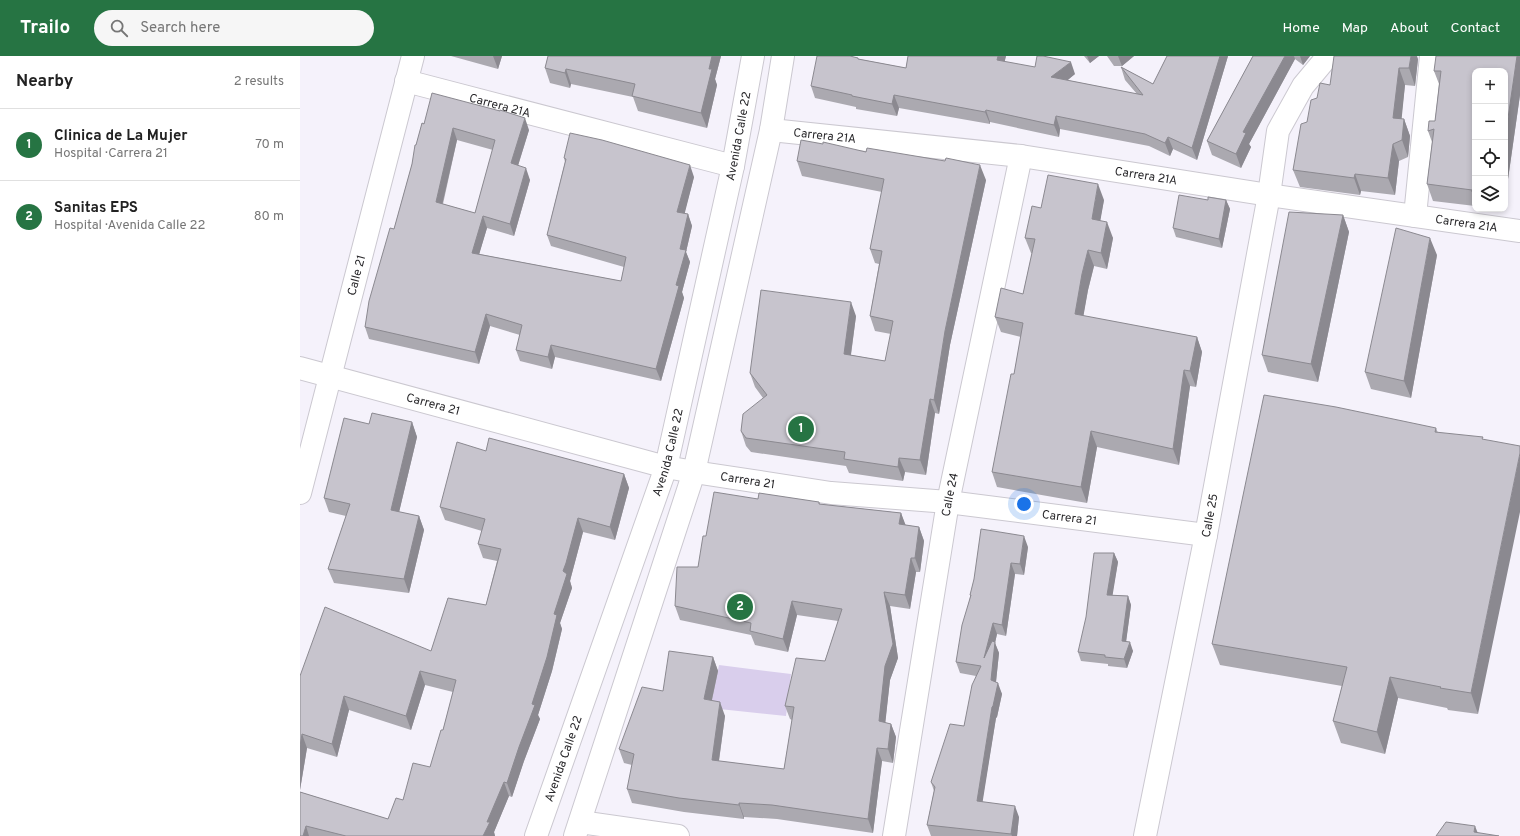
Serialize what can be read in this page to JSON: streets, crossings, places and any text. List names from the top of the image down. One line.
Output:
{"streets":{"street":["Carrera 21A","Avenida Calle 22","Calle 21","Carrera 21","Calle 24","Calle 25"]},"crossings":[["Carrera 21A","Avenida Calle 22"],["Carrera 21A","Calle 21"],["Carrera 21A","Calle 24"],["Carrera 21A","Calle 25"],["Avenida Calle 22","Carrera 21"],["Calle 21","Carrera 21"],["Carrera 21","Calle 24"],["Carrera 21","Calle 25"]],"page":{"header":"Trailo","search":"Search here","nav":["Home","Map","About","Contact"],"heading":["Nearby","2 results"],"map_buttons":["+","−"],"list":[{"mark":"1","name":"Clinica de La Mujer","note":"Hospital · Carrera 21","value":"70 m"},{"mark":"2","name":"Sanitas EPS","note":"Hospital · Avenida Calle 22","value":"80 m"}],"pins":["1","2"]}}
